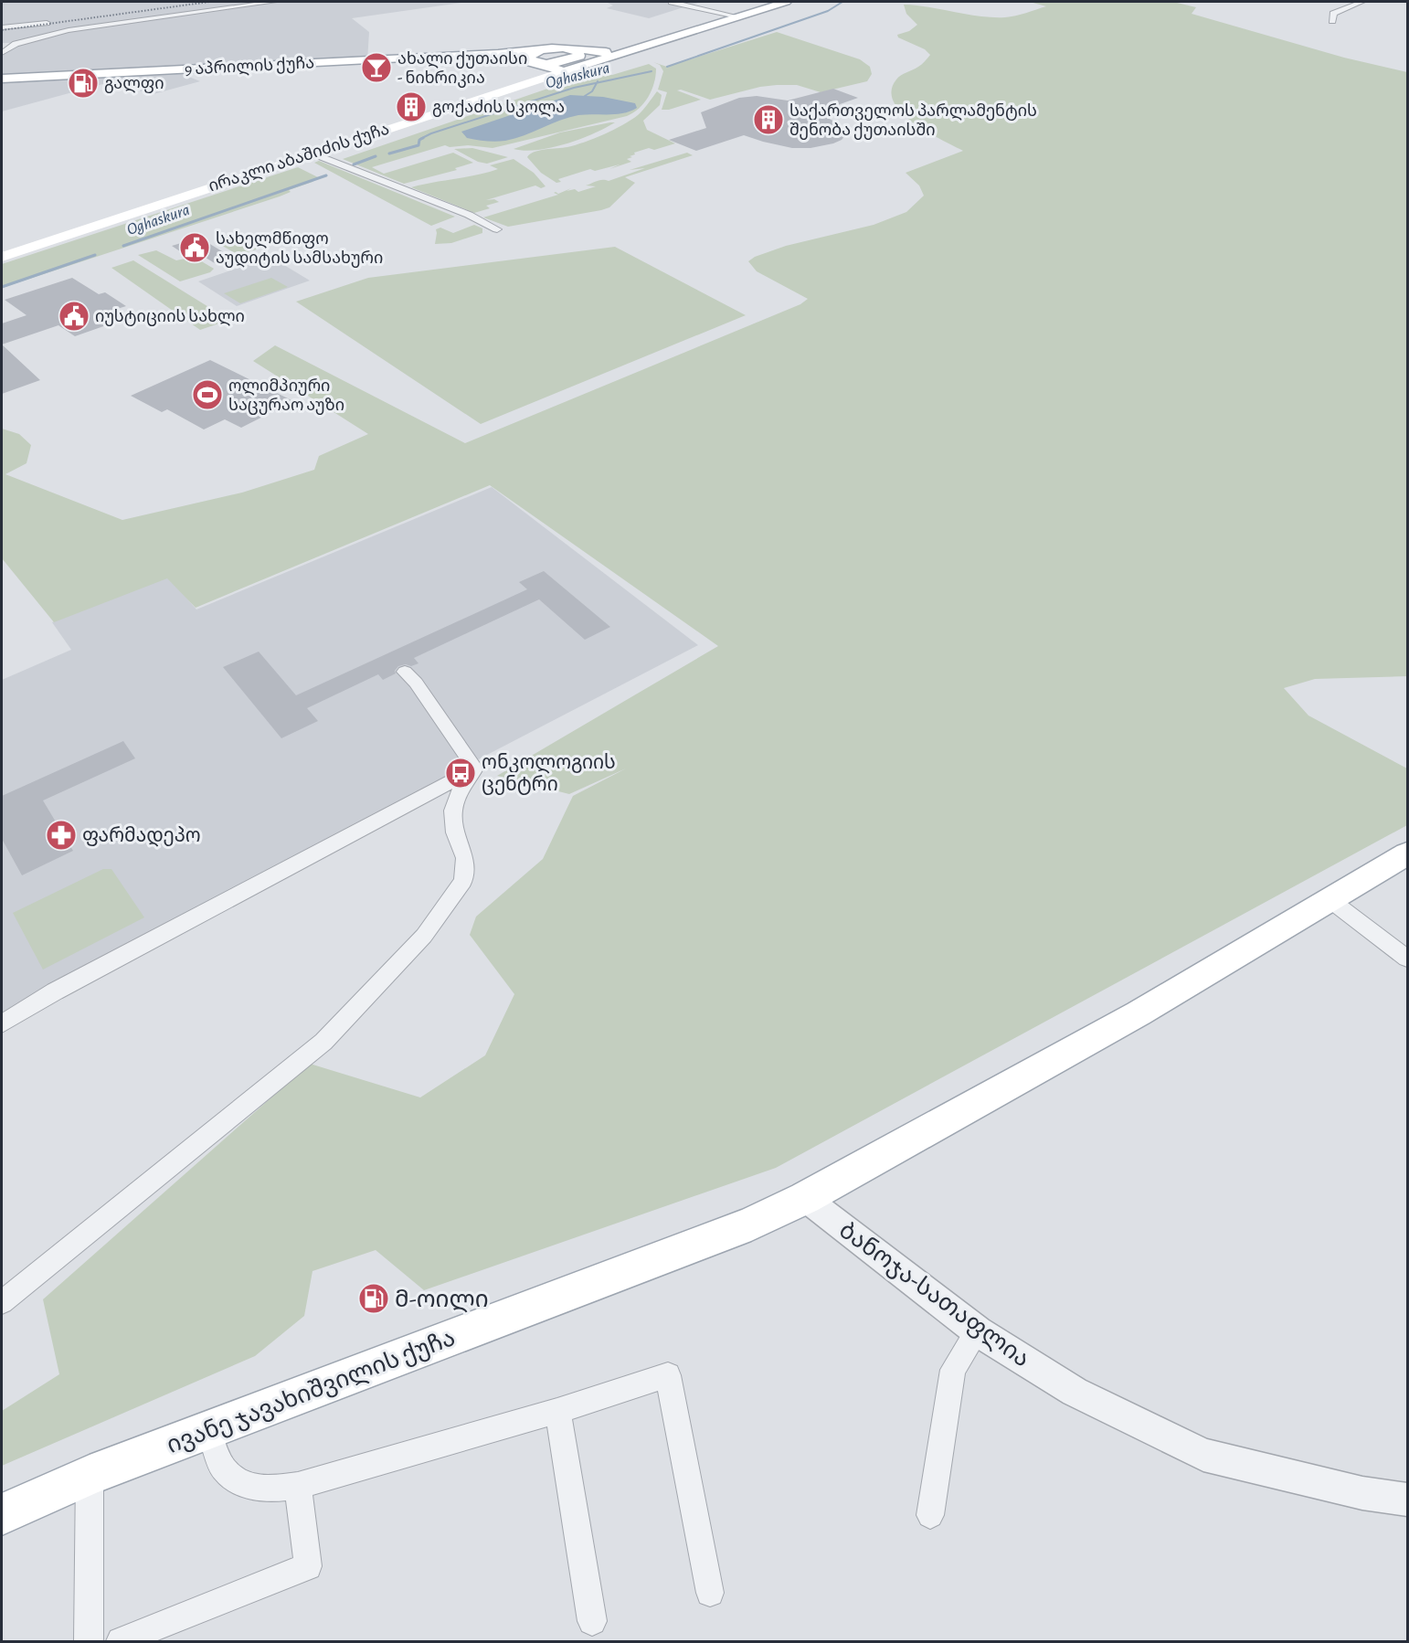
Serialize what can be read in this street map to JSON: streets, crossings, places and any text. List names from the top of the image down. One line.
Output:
{"streets":{"main road":["9 აპრილის ქუჩა","ირაკლი აბაშიძის ქუჩა","ივანე ჯავახიშვილის ქუჩა"],"street":["ბანოჯა-სათაფლია"]},"crossings":[["9 აპრილის ქუჩა","ირაკლი აბაშიძის ქუჩა"],["ბანოჯა-სათაფლია","ივანე ჯავახიშვილის ქუჩა"]],"water":["Oghaskura"],"places":{"bar":["ახალი ქუთაისი - ნიხრიკია"],"fuel station":["გალფი","მ-ოილი"],"building":["გოქაძის სკოლა","საქართველოს პარლამენტის შენობა ქუთაისში"],"public building":["სახელმწიფო აუდიტის სამსახური","იუსტიციის სახლი"],"sports":["ოლიმპიური საცურაო აუზი"],"bus stop":["ონკოლოგიის ცენტრი"],"pharmacy":["ფარმადეპო"]}}
